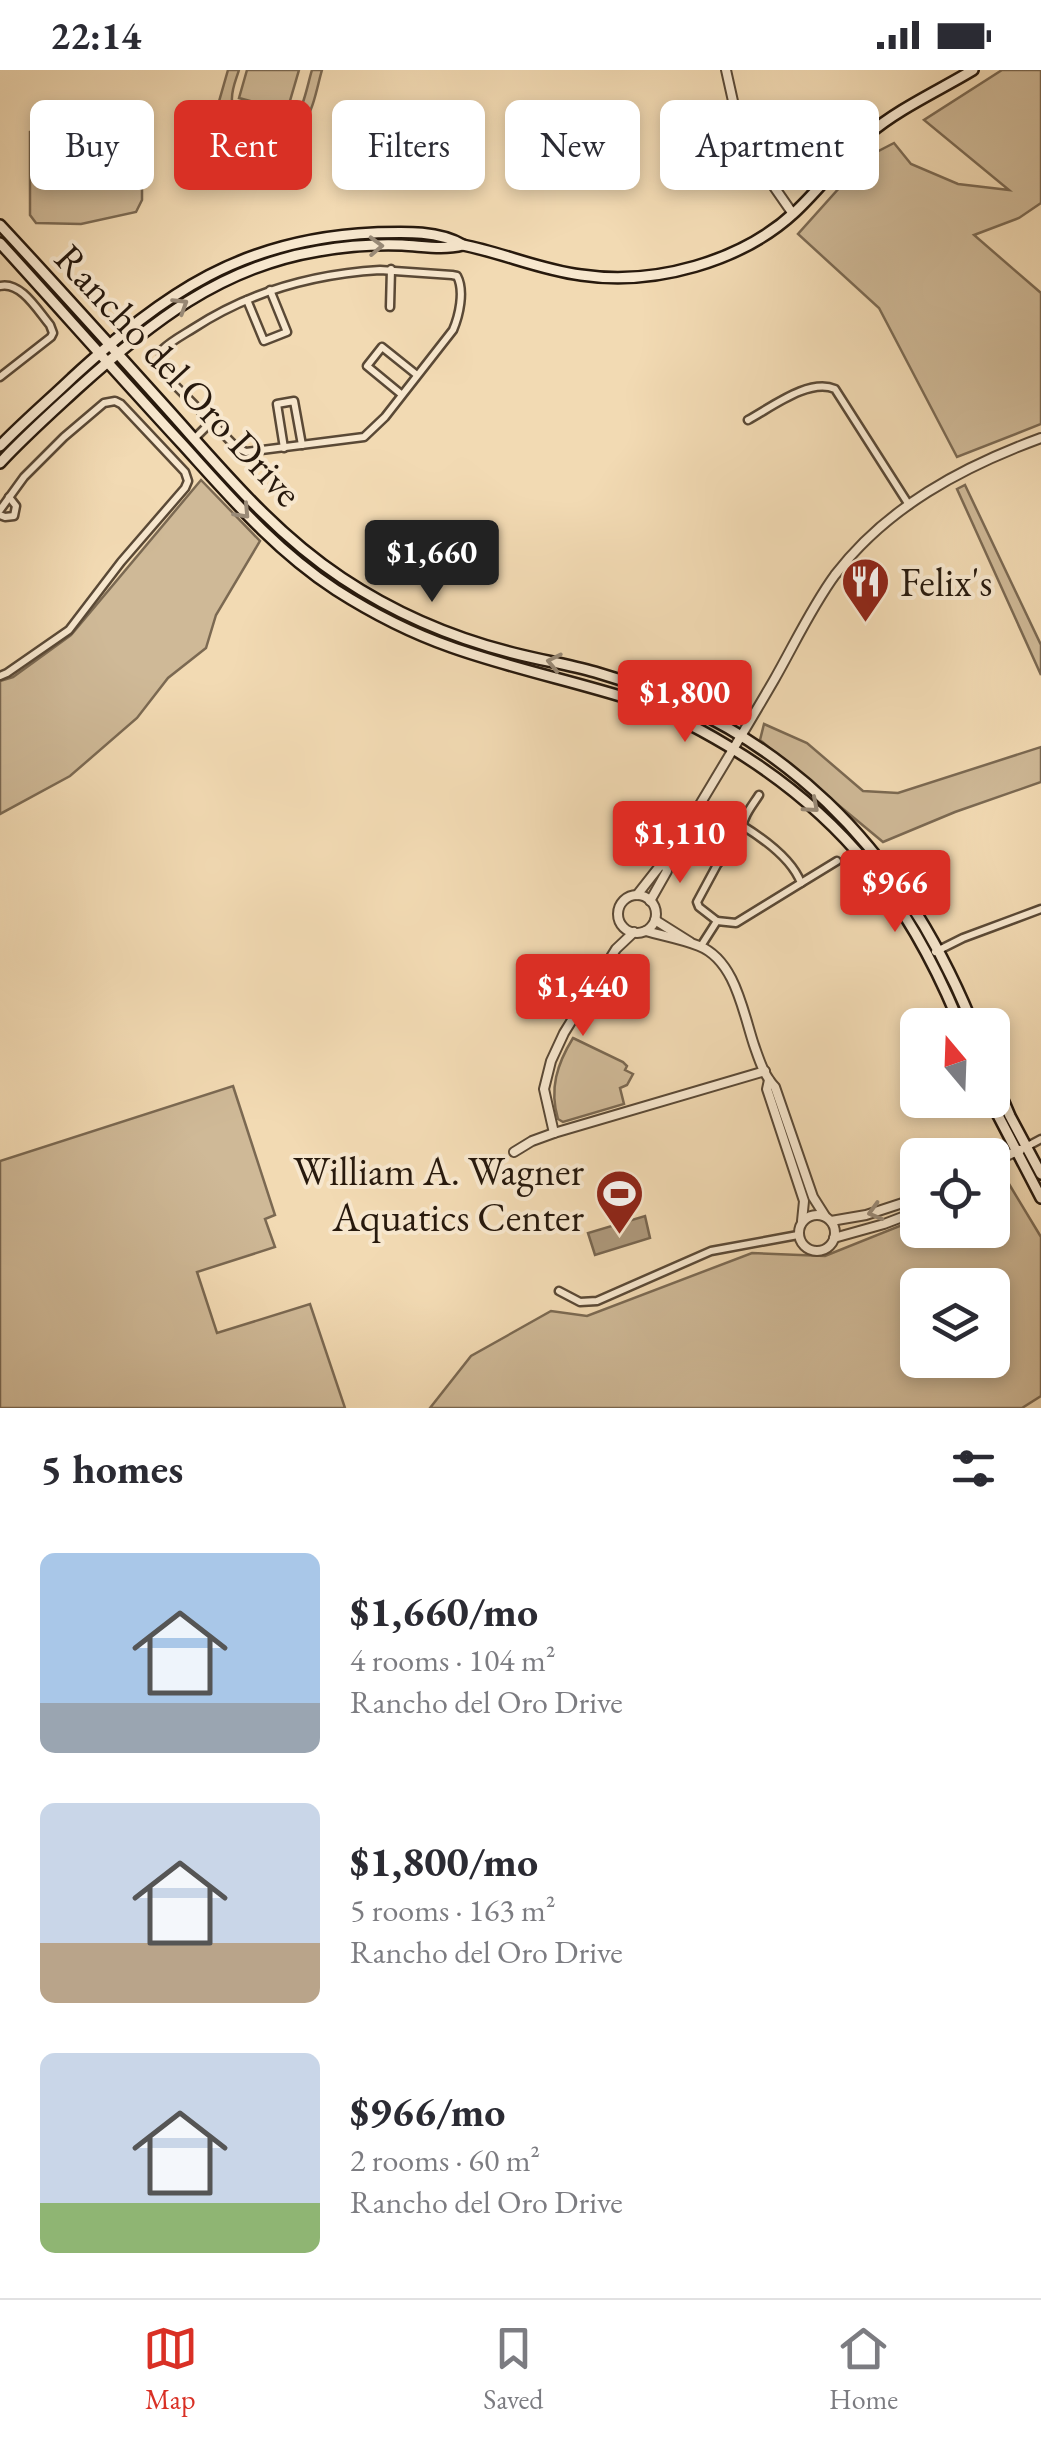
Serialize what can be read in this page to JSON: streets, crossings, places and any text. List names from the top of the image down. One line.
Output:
{"streets":{"main road":["Rancho del Oro Drive"]},"places":{"restaurant":["Felix's"],"sports":["William A. Wagner Aquatics Center"]},"north":"top","page":{"status":"22:14","chip":["Buy","Rent","Filters","New","Apartment"],"price":["$1,660","$1,800","$1,110","$966","$1,440"],"heading":"5 homes","list":[{"name":"$1,660/mo","note":"4 rooms · 104 m² · Rancho del Oro Drive"},{"name":"$1,800/mo","note":"5 rooms · 163 m² · Rancho del Oro Drive"},{"name":"$966/mo","note":"2 rooms · 60 m² · Rancho del Oro Drive"}],"tabs":["Map","Saved","Home"]}}
